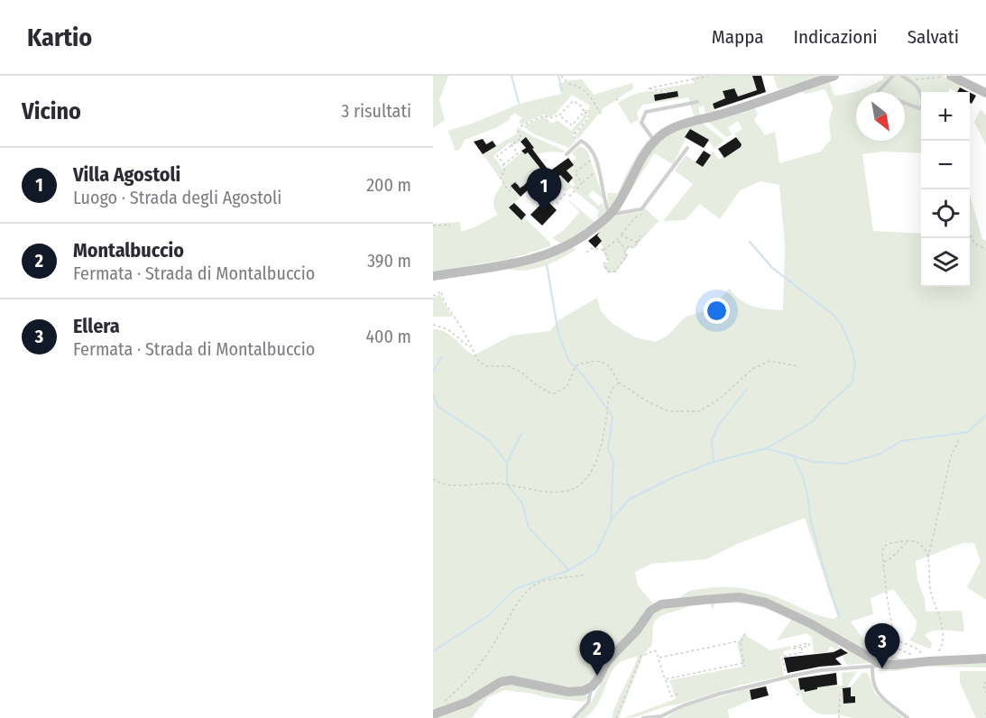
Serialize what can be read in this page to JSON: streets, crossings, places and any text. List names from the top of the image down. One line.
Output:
{"north":"bottom right","page":{"header":"Kartio","nav":["Mappa","Indicazioni","Salvati"],"heading":["Vicino","3 risultati"],"map_buttons":["+","−"],"list":[{"mark":"1","name":"Villa Agostoli","note":"Luogo · Strada degli Agostoli","value":"200 m"},{"mark":"2","name":"Montalbuccio","note":"Fermata · Strada di Montalbuccio","value":"390 m"},{"mark":"3","name":"Ellera","note":"Fermata · Strada di Montalbuccio","value":"400 m"}],"pins":["1","3","2"]}}
